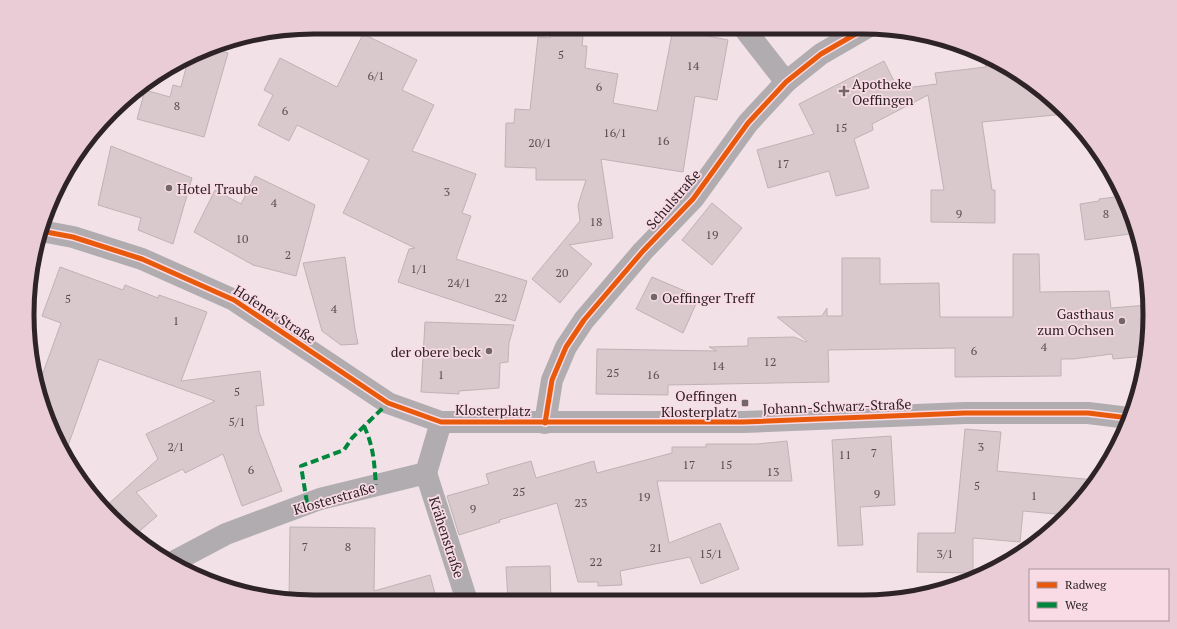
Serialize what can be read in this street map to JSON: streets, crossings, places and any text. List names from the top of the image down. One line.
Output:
{"streets":{"street":["Schulstraße","Hofener Straße","Johann-Schwarz-Straße","Klosterplatz","Klosterstraße","Krähenstraße"]},"crossings":[["Schulstraße","Johann-Schwarz-Straße"],["Schulstraße","Klosterplatz"],["Hofener Straße","Klosterplatz"],["Johann-Schwarz-Straße","Klosterplatz"],["Klosterstraße","Krähenstraße"]],"places":{"health":["Apotheke Oeffingen"],"other":["Hotel Traube","Oeffinger Treff","Gasthaus zum Ochsen","der obere beck"],"transit":["Oeffingen Klosterplatz"]},"house_numbers":["5","14","6/1","6","8","6","15","16/1","16","20/1","17","3","4","9","8","18","19","10","2","1/1","20","24/1","22","5","4","1","4","6","12","14","25","1","16","5","5/1","2/1","3","7","11","17","15","6","13","5","25","9","1","19","23","9","7","8","21","15/1","3/1","22"],"legend":["Radweg","Weg"]}
